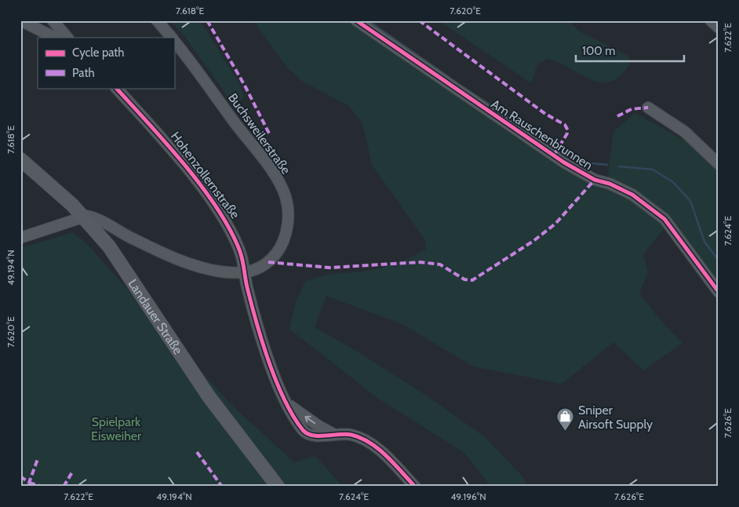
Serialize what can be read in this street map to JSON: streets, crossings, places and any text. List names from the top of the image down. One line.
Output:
{"streets":{"main road":["Landauer Straße"],"street":["Buchsweilerstraße","Am Rauschenbrunnen","Hohenzollernstraße"]},"crossings":[["Buchsweilerstraße","Hohenzollernstraße"],["Buchsweilerstraße","Landauer Straße"]],"parks":["Spielpark Eisweiher"],"places":{"shop":["Sniper Airsoft Supply"]},"legend":["Cycle path","Path"],"scale_bar":"100 m","coordinates":["7.618°E","7.620°E","7.622°E","7.624°E","49.194°N","7.626°E","49.196°N"]}
